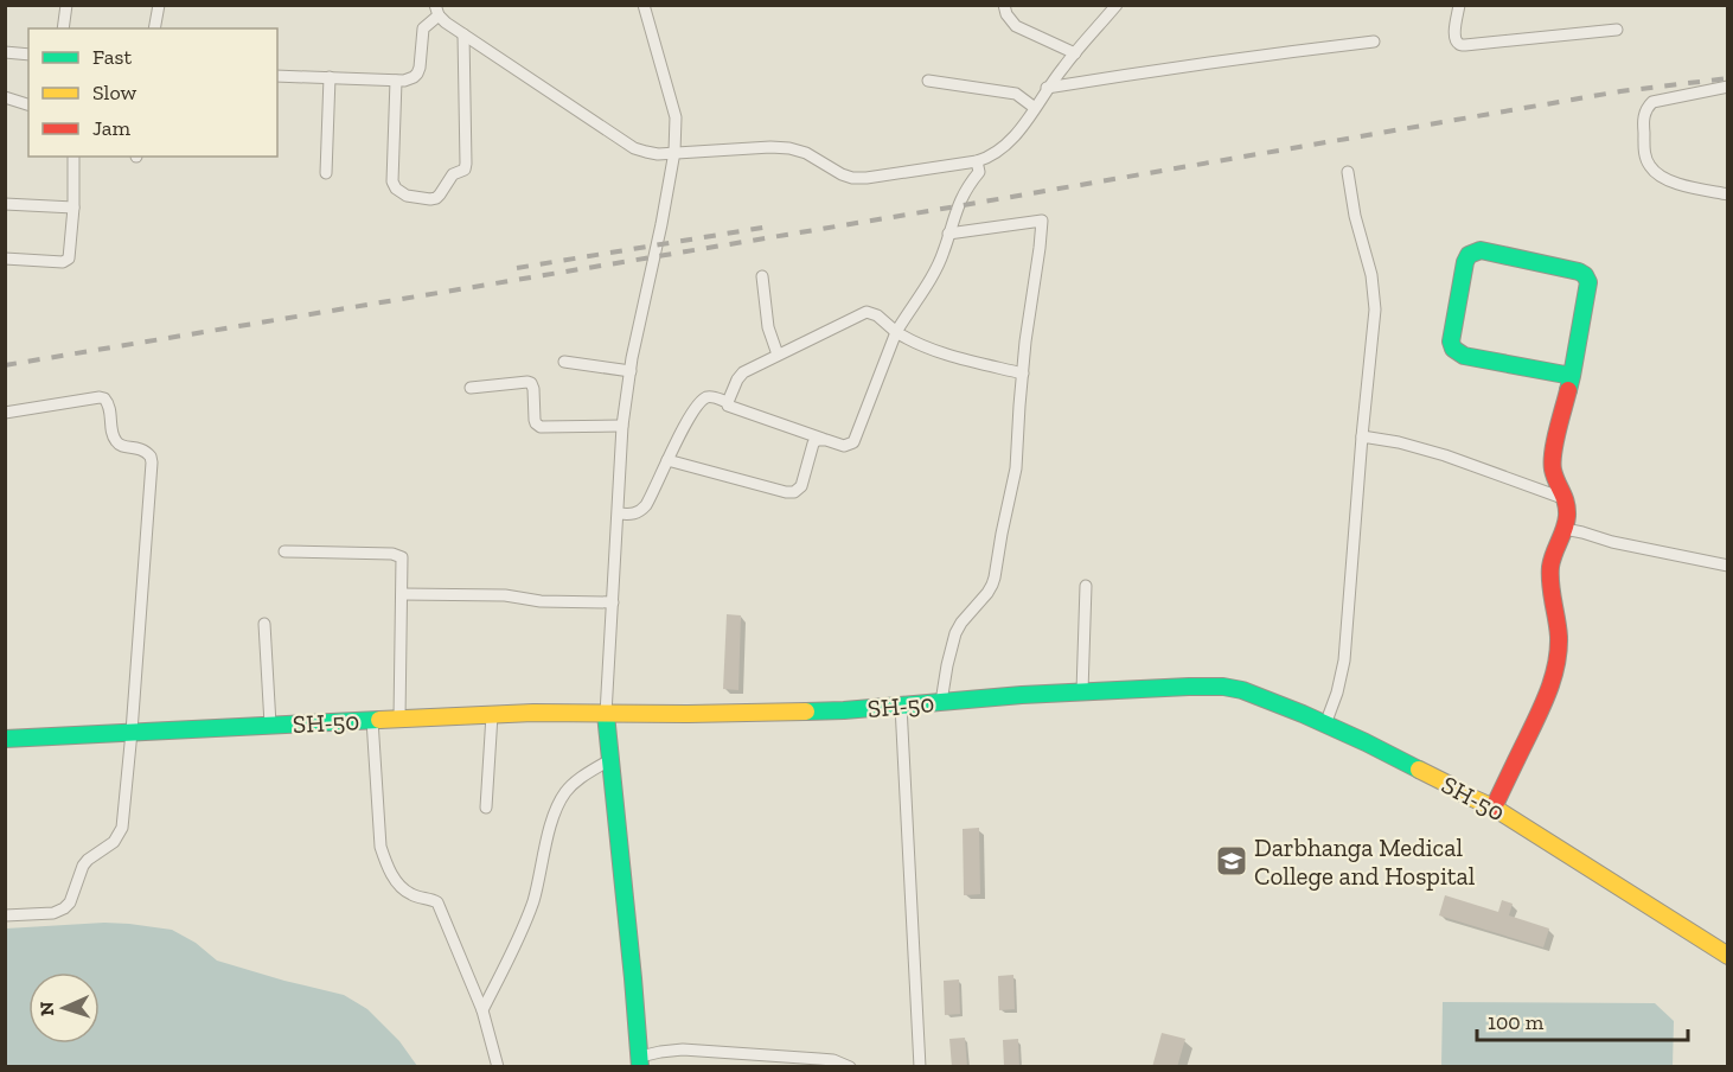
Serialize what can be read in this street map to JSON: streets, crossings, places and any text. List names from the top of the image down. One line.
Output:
{"streets":{"main road":["SH-50"]},"places":{"school or university":["Darbhanga Medical College and Hospital"]},"legend":["Fast","Slow","Jam"],"scale_bar":"100 m","north":"left"}
